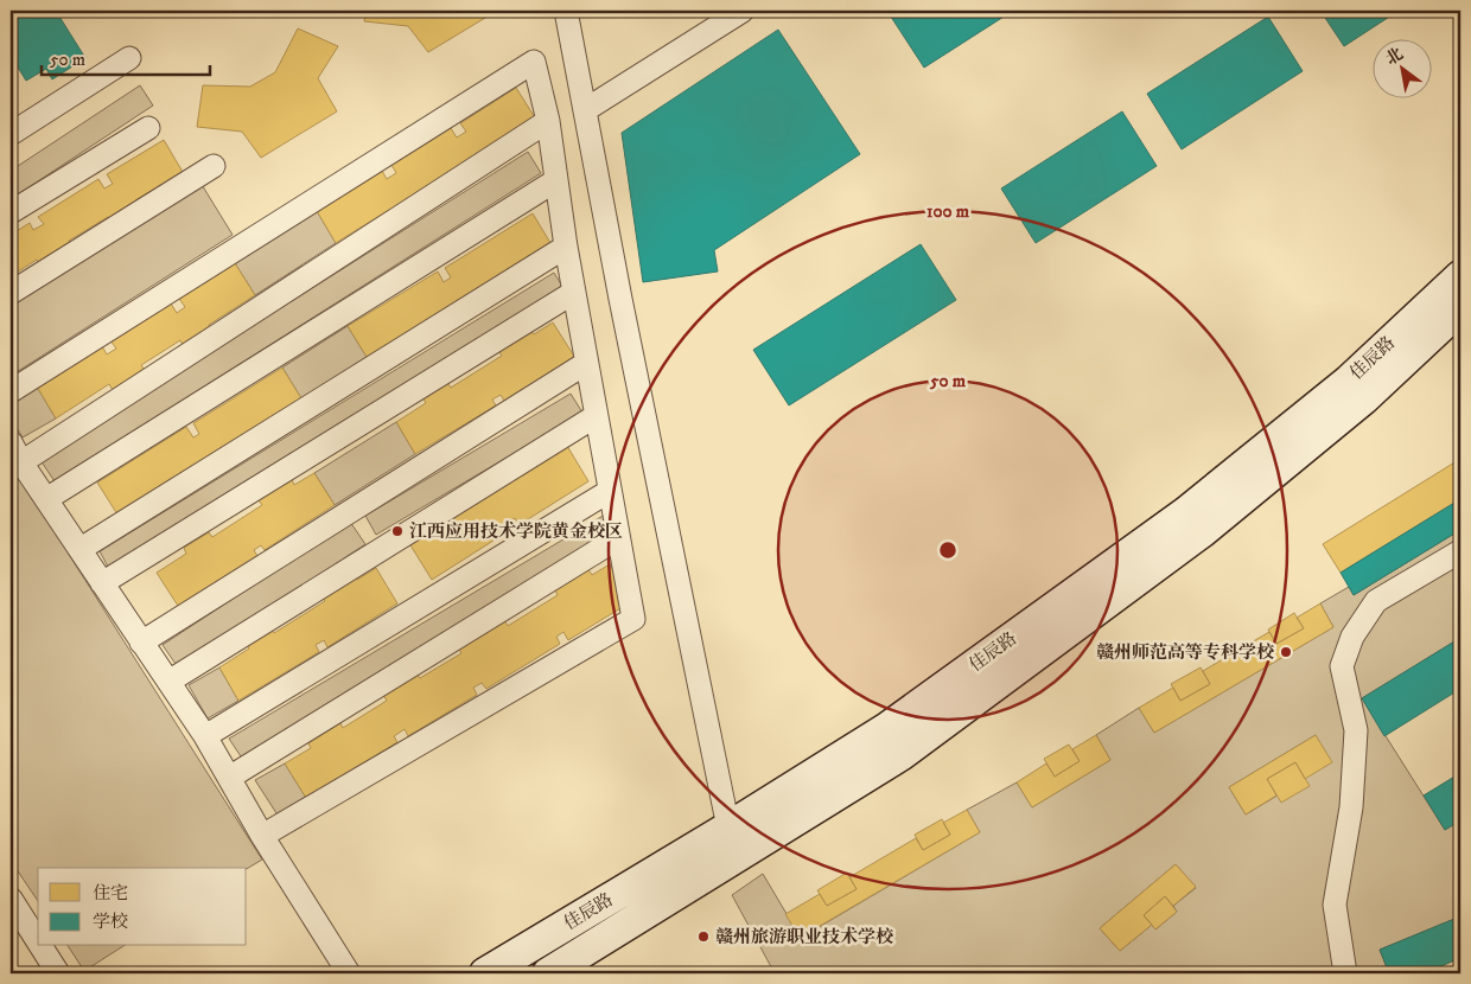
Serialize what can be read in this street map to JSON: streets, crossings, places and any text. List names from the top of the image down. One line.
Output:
{"streets":{"main road":["佳辰路"]},"places":["江西应用技术学院黄金校区","赣州师范高等专科学校","赣州旅游职业技术学校"],"legend":["住宅","学校"],"scale_bar":"50 m","north":"top left","rings":["100 m","50 m"]}
